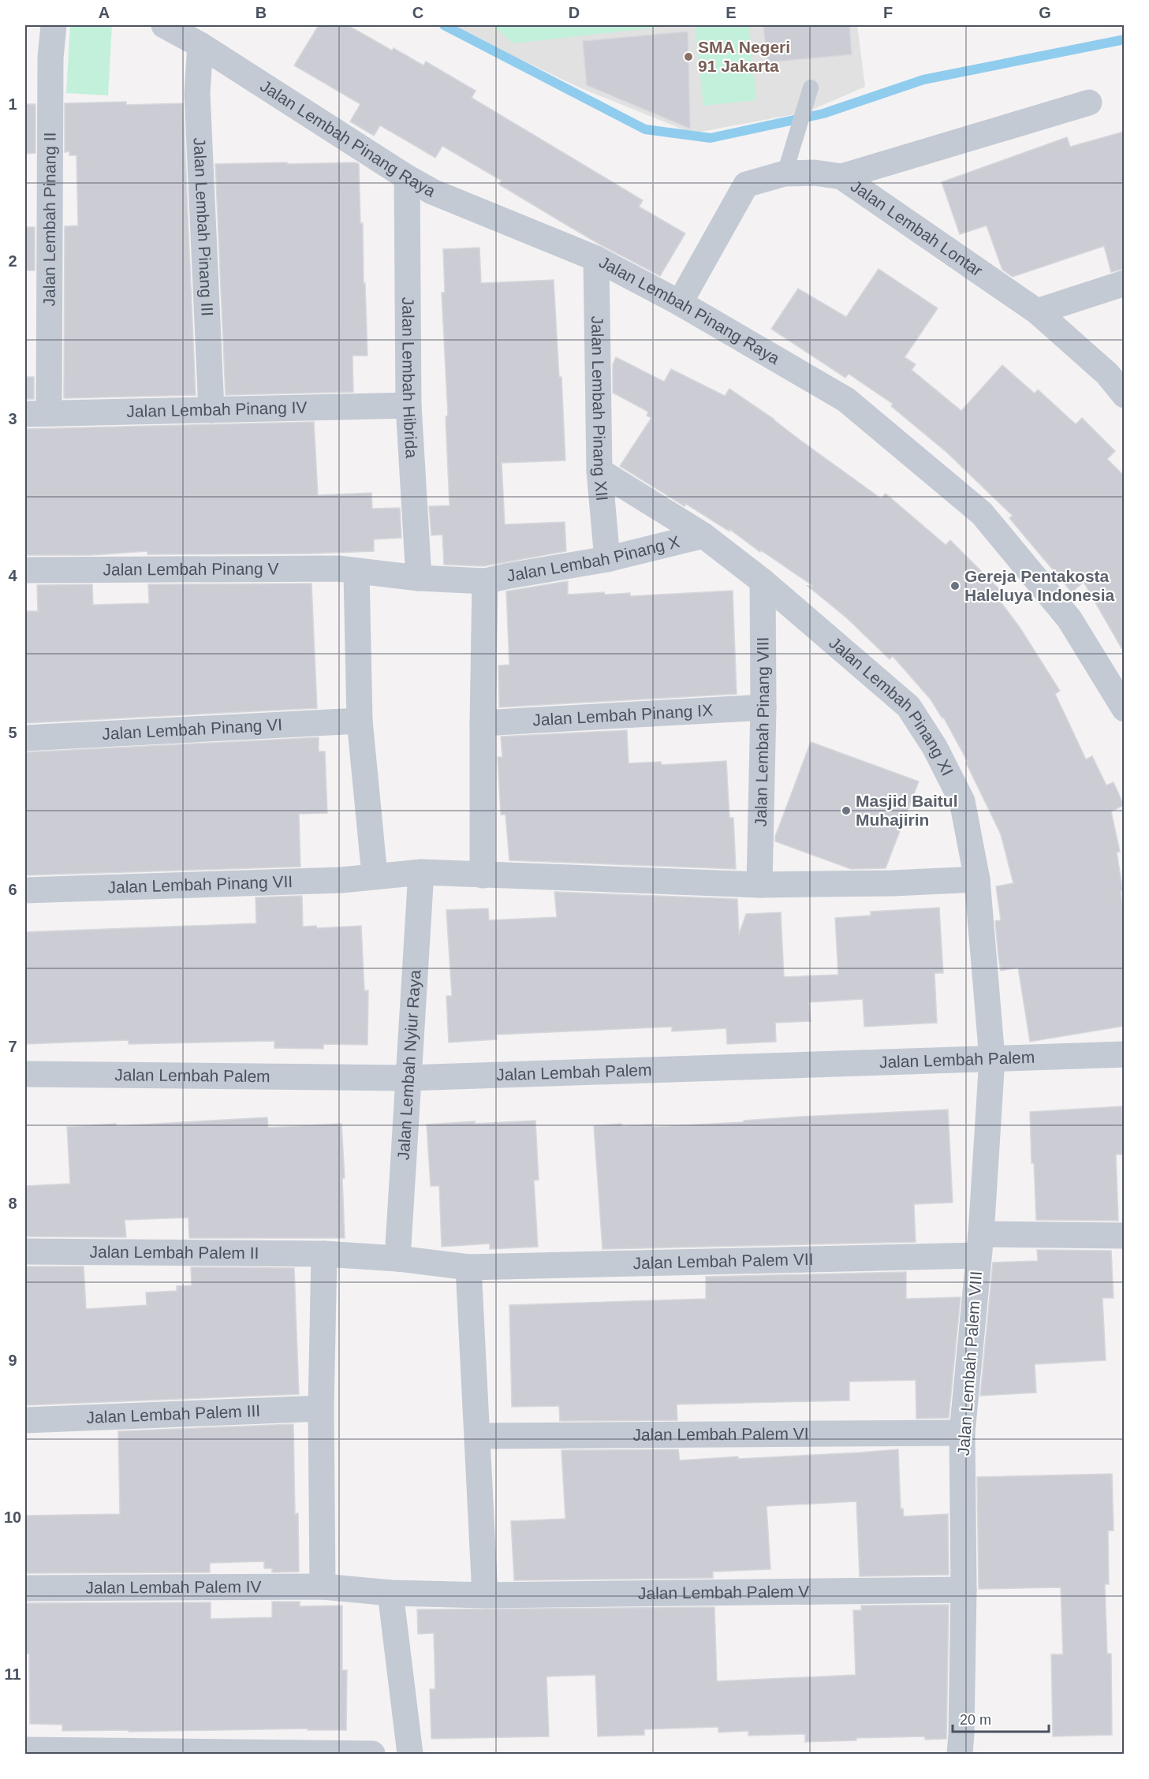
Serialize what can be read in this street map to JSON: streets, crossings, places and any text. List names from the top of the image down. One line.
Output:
{"streets":{"street":["Jalan Lembah Pinang Raya","Jalan Lembah Pinang II","Jalan Lembah Pinang III","Jalan Lembah Lontar","Jalan Lembah Hibrida","Jalan Lembah Pinang IV","Jalan Lembah Pinang XII","Jalan Lembah Pinang X","Jalan Lembah Pinang V","Jalan Lembah Pinang XI","Jalan Lembah Pinang IX","Jalan Lembah Pinang VI","Jalan Lembah Pinang VIII","Jalan Lembah Pinang VII","Jalan Lembah Palem","Jalan Lembah Nyiur Raya","Jalan Lembah Palem II","Jalan Lembah Palem VII","Jalan Lembah Palem VIII","Jalan Lembah Palem III","Jalan Lembah Palem VI","Jalan Lembah Palem IV","Jalan Lembah Palem V"]},"crossings":[["Jalan Lembah Pinang Raya","Jalan Lembah Pinang III"],["Jalan Lembah Pinang Raya","Jalan Lembah Lontar"],["Jalan Lembah Pinang Raya","Jalan Lembah Hibrida"],["Jalan Lembah Pinang Raya","Jalan Lembah Pinang XII"],["Jalan Lembah Pinang II","Jalan Lembah Pinang IV"],["Jalan Lembah Pinang III","Jalan Lembah Pinang IV"],["Jalan Lembah Hibrida","Jalan Lembah Pinang IV"],["Jalan Lembah Hibrida","Jalan Lembah Pinang X"],["Jalan Lembah Hibrida","Jalan Lembah Pinang V"],["Jalan Lembah Pinang XII","Jalan Lembah Pinang X"],["Jalan Lembah Pinang XII","Jalan Lembah Pinang XI"],["Jalan Lembah Pinang X","Jalan Lembah Pinang V"],["Jalan Lembah Pinang X","Jalan Lembah Pinang XI"],["Jalan Lembah Pinang XI","Jalan Lembah Pinang VIII"],["Jalan Lembah Pinang XI","Jalan Lembah Palem"],["Jalan Lembah Pinang XI","Jalan Lembah Palem VIII"],["Jalan Lembah Pinang IX","Jalan Lembah Pinang VIII"],["Jalan Lembah Pinang VII","Jalan Lembah Nyiur Raya"],["Jalan Lembah Palem","Jalan Lembah Nyiur Raya"],["Jalan Lembah Palem","Jalan Lembah Palem VIII"],["Jalan Lembah Nyiur Raya","Jalan Lembah Palem II"],["Jalan Lembah Nyiur Raya","Jalan Lembah Palem VII"],["Jalan Lembah Palem II","Jalan Lembah Palem VII"],["Jalan Lembah Palem VII","Jalan Lembah Palem VIII"],["Jalan Lembah Palem VIII","Jalan Lembah Palem VI"],["Jalan Lembah Palem VIII","Jalan Lembah Palem V"],["Jalan Lembah Palem IV","Jalan Lembah Palem V"]],"places":["SMA Negeri 91 Jakarta","Gereja Pentakosta Haleluya Indonesia","Masjid Baitul Muhajirin"],"scale_bar":"20 m","grid":{"columns":["A","B","C","D","E","F","G"],"rows":["1","2","3","4","5","6","7","8","9","10","11"]}}
